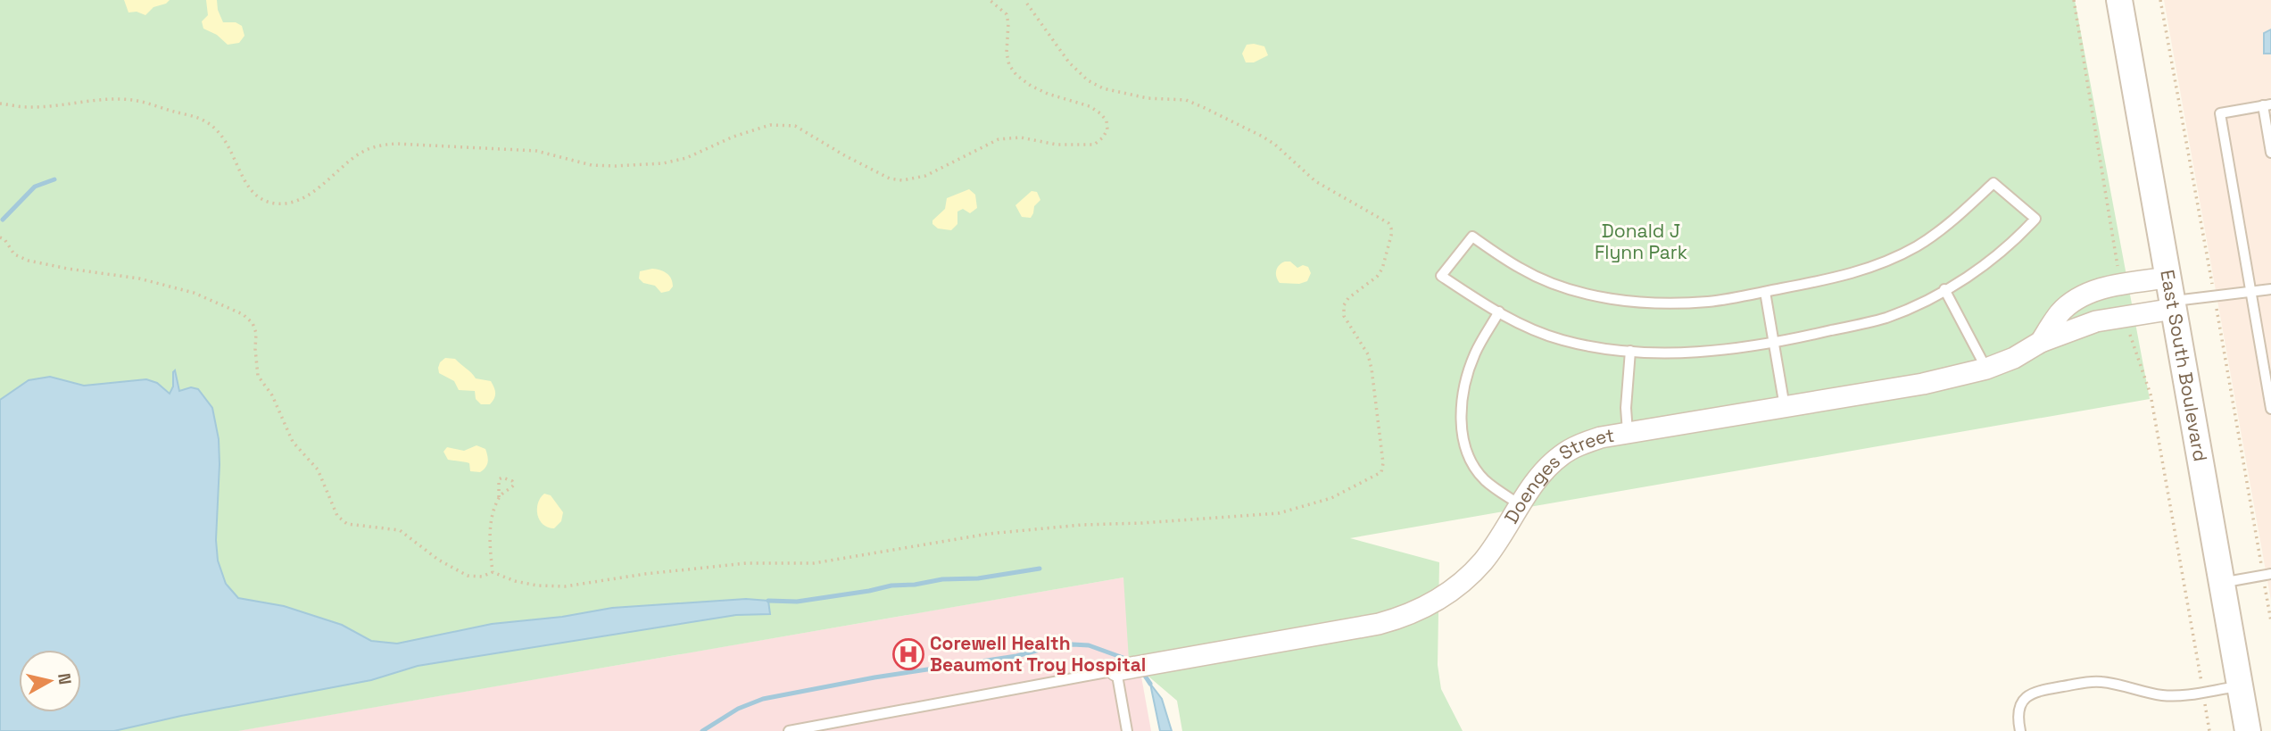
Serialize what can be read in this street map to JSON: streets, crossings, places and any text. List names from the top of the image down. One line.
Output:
{"streets":{"street":["East South Boulevard","Doenges Street"]},"crossings":[["East South Boulevard","Doenges Street"]],"parks":["Donald J Flynn Park"],"places":{"hospital":["Corewell Health Beaumont Troy Hospital"]},"north":"right"}
